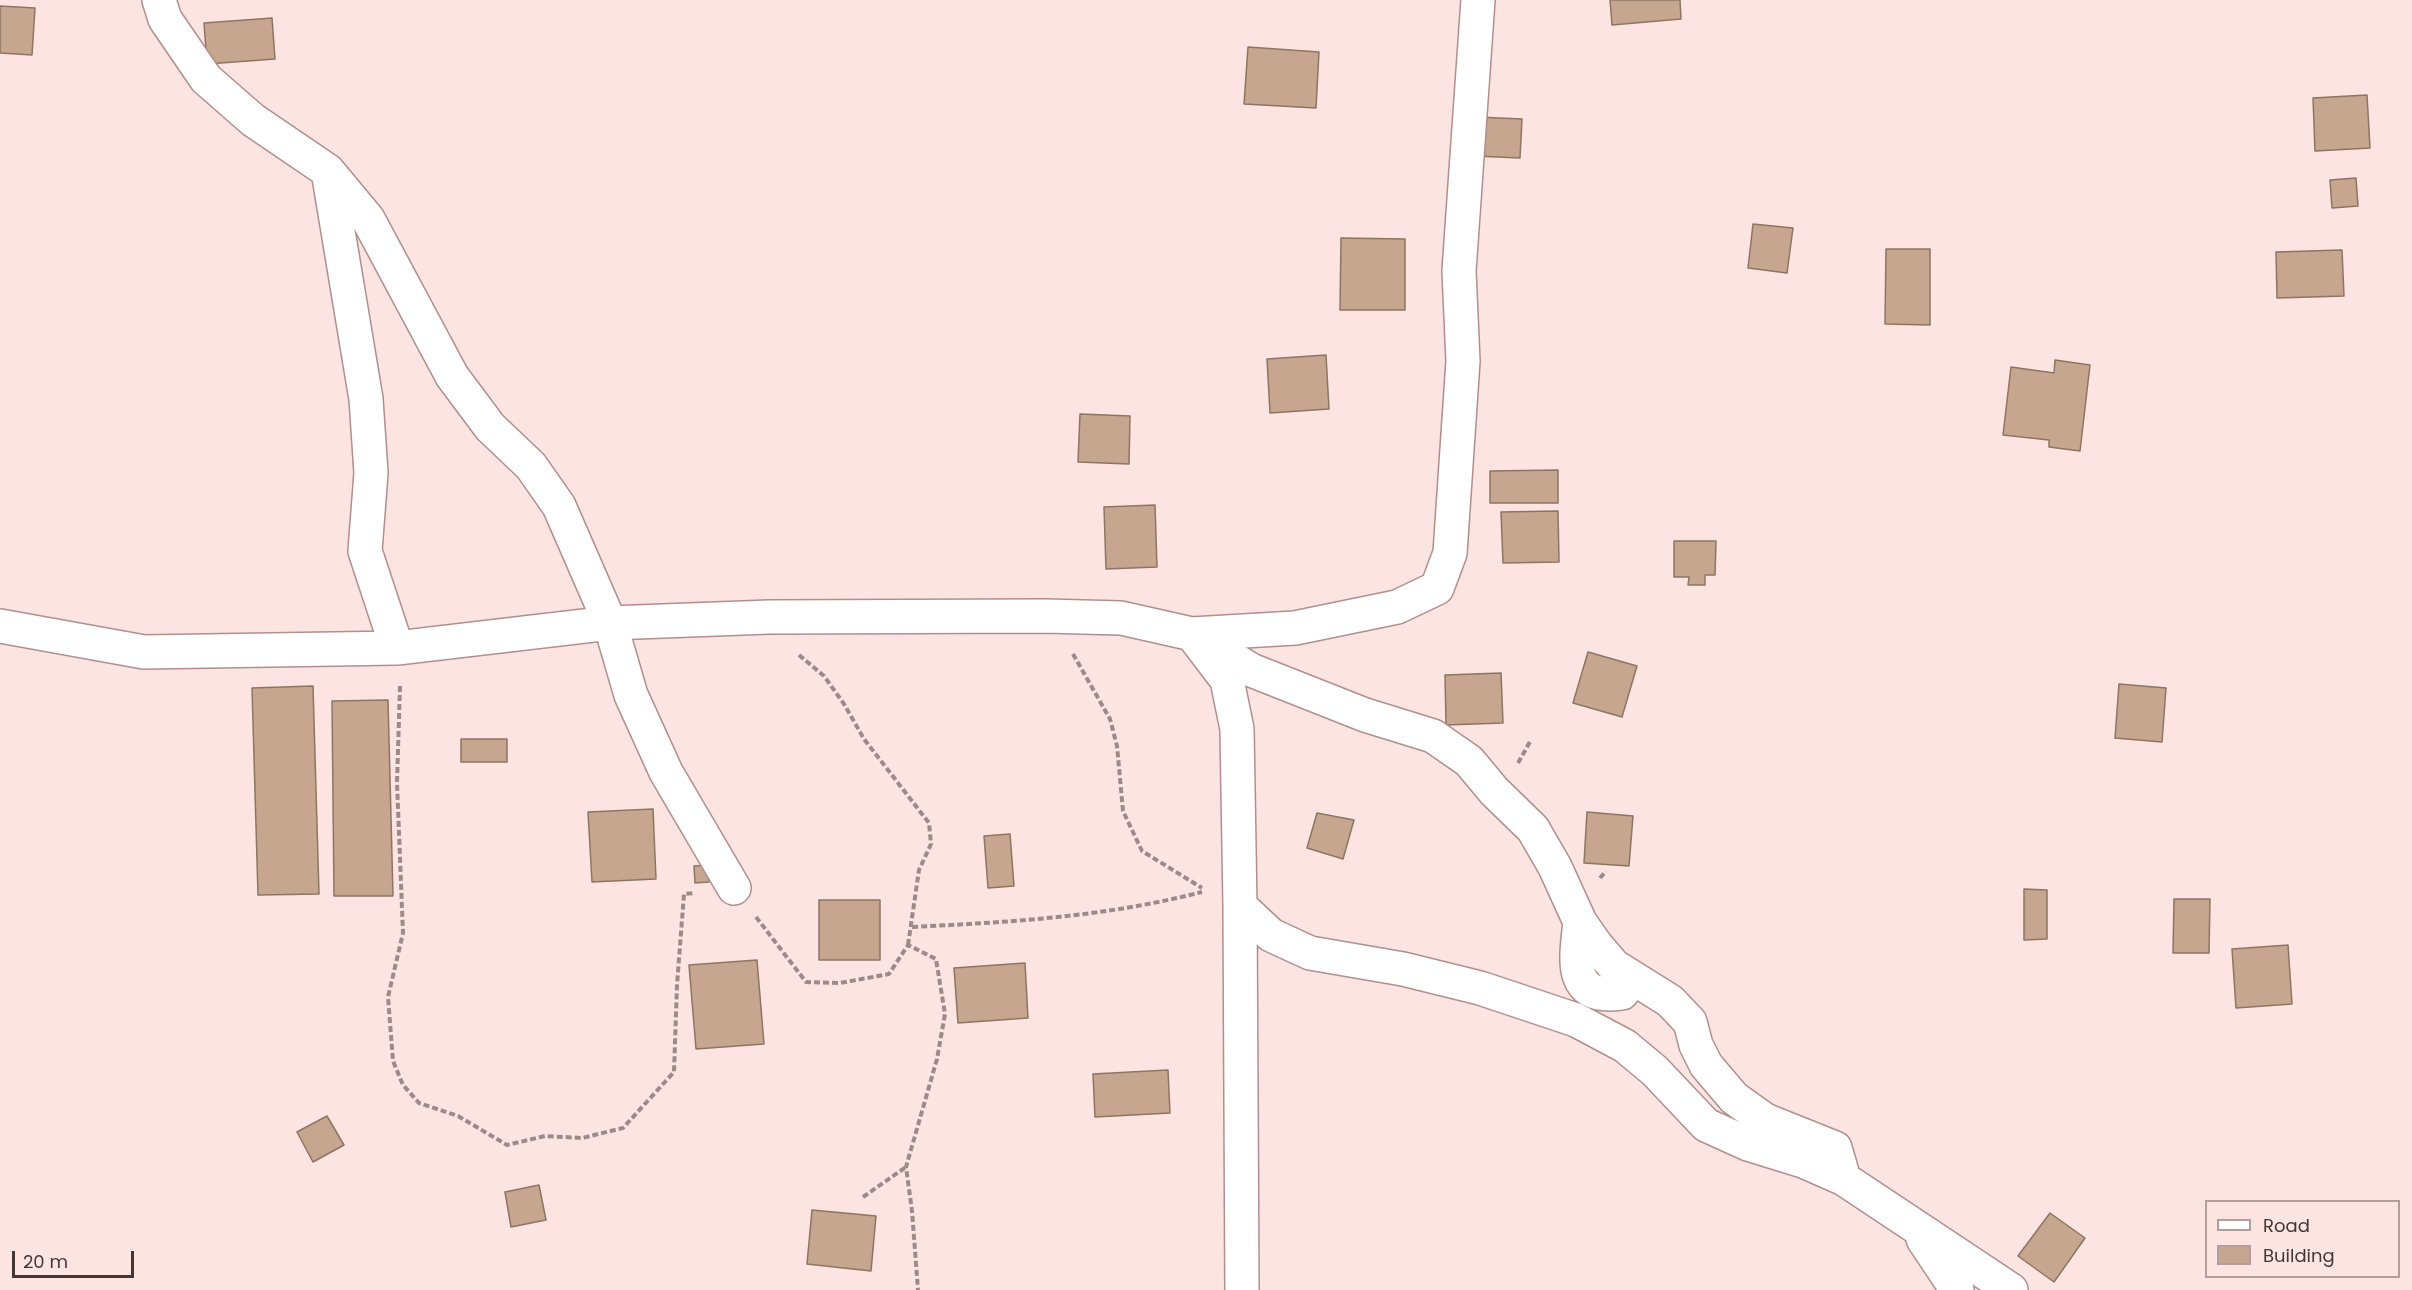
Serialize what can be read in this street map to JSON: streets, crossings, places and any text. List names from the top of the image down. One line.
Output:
{"legend":["Road","Building"],"scale_bar":"20 m"}
